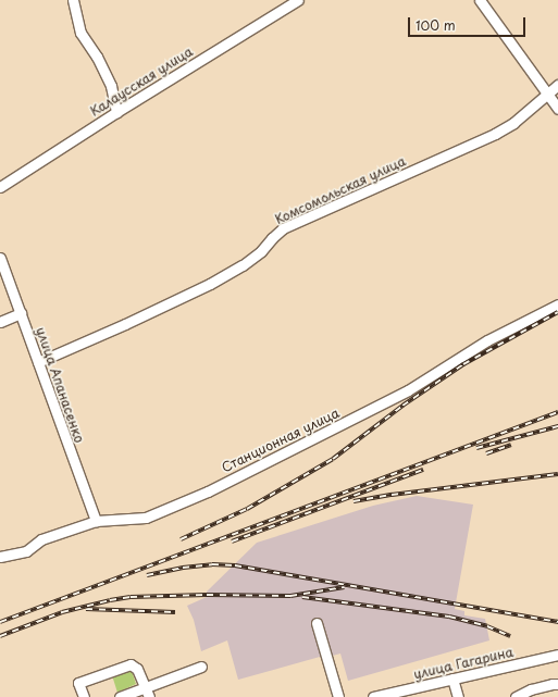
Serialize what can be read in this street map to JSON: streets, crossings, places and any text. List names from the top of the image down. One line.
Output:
{"streets":{"street":["Калаусская улица","Комсомольская улица","улица Апанасенко","Станционная улица","улица Гагарина"]},"crossings":[["Комсомольская улица","улица Апанасенко"],["улица Апанасенко","Станционная улица"]],"scale_bar":"100 m"}
